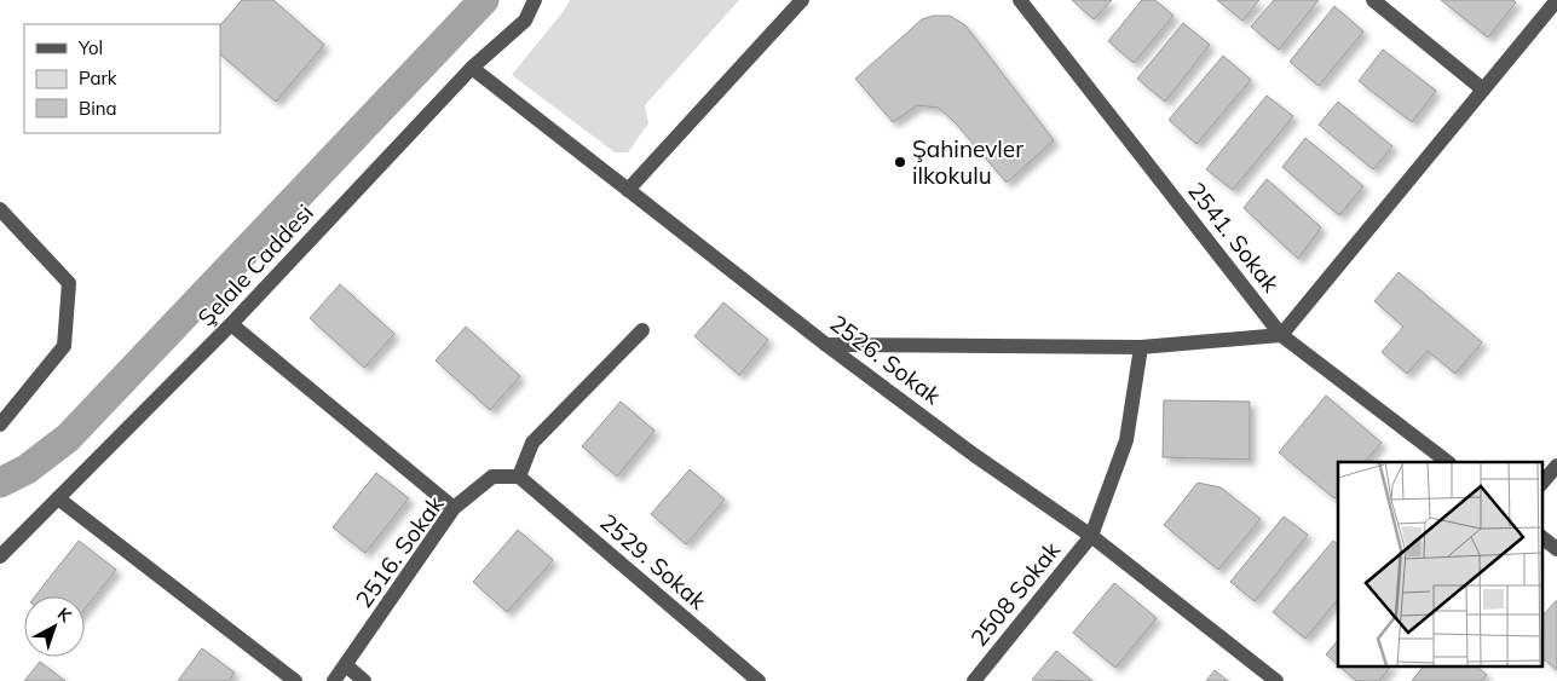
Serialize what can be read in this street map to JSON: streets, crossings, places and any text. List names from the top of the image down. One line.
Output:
{"streets":{"street":["2541. Sokak","Şelale Caddesi","2526. Sokak","2516. Sokak","2529. Sokak","2508 Sokak"]},"crossings":[["Şelale Caddesi","2526. Sokak"],["2526. Sokak","2508 Sokak"],["2516. Sokak","2529. Sokak"]],"places":["Şahinevler ilkokulu"],"legend":["Yol","Park","Bina"],"north":"top right"}
